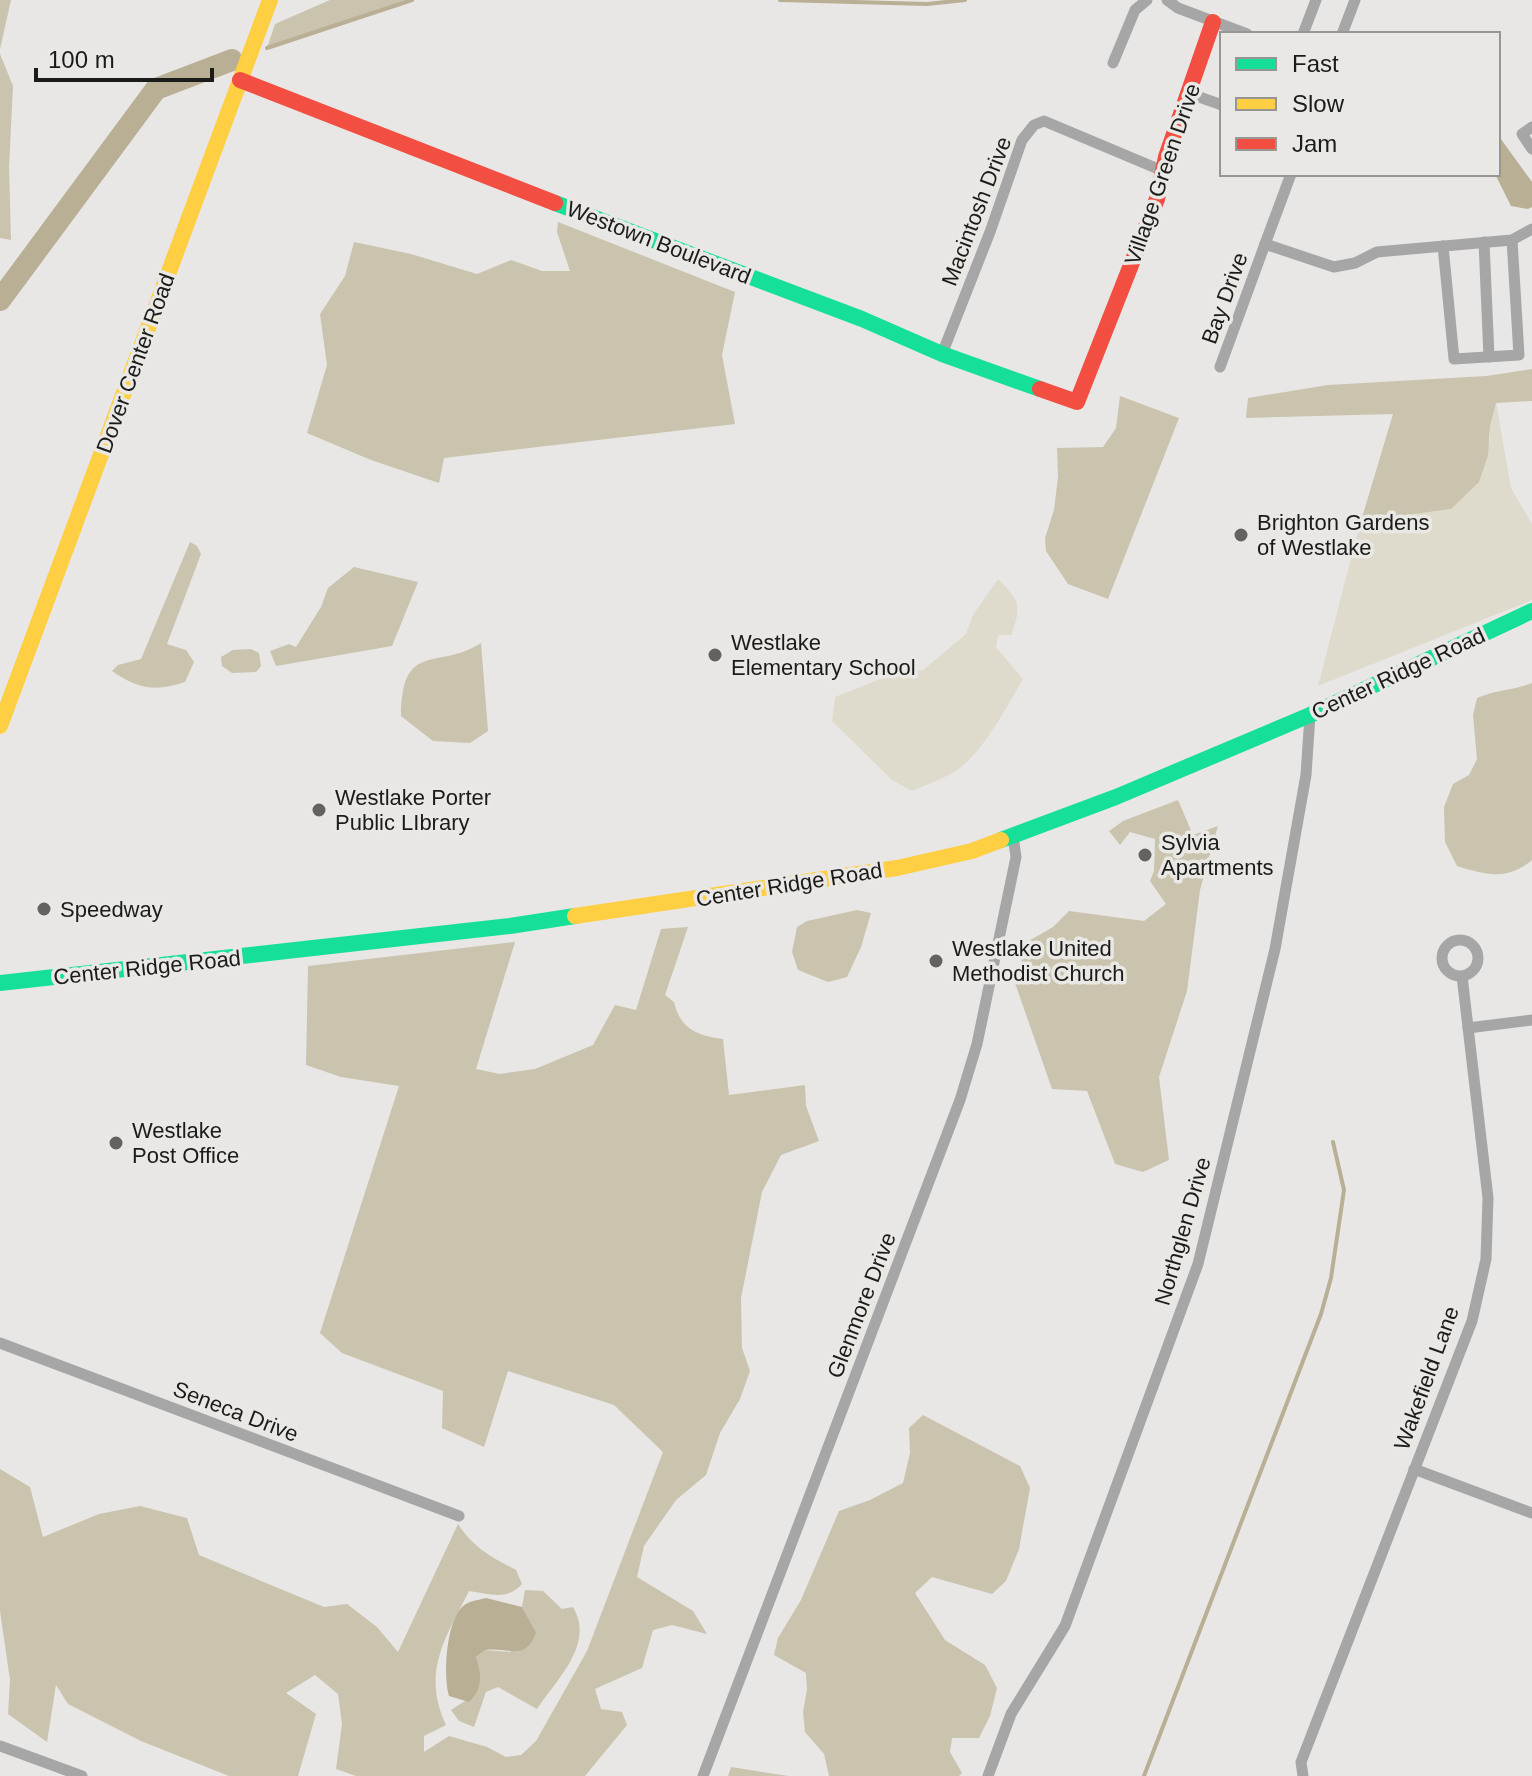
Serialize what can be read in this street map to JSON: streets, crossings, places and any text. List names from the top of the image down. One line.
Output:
{"streets":{"street":["Village Green Drive","Macintosh Drive","Westown Boulevard","Bay Drive","Dover Center Road","Center Ridge Road","Northglen Drive","Glenmore Drive","Wakefield Lane","Seneca Drive"]},"crossings":[["Village Green Drive","Macintosh Drive"],["Village Green Drive","Westown Boulevard"],["Macintosh Drive","Westown Boulevard"],["Westown Boulevard","Dover Center Road"],["Center Ridge Road","Northglen Drive"],["Center Ridge Road","Glenmore Drive"]],"places":["Brighton Gardens of Westlake","Westlake Elementary School","Westlake Porter Public LIbrary","Sylvia Apartments","Speedway","Westlake United Methodist Church","Westlake Post Office"],"legend":["Fast","Slow","Jam"],"scale_bar":"100 m"}
